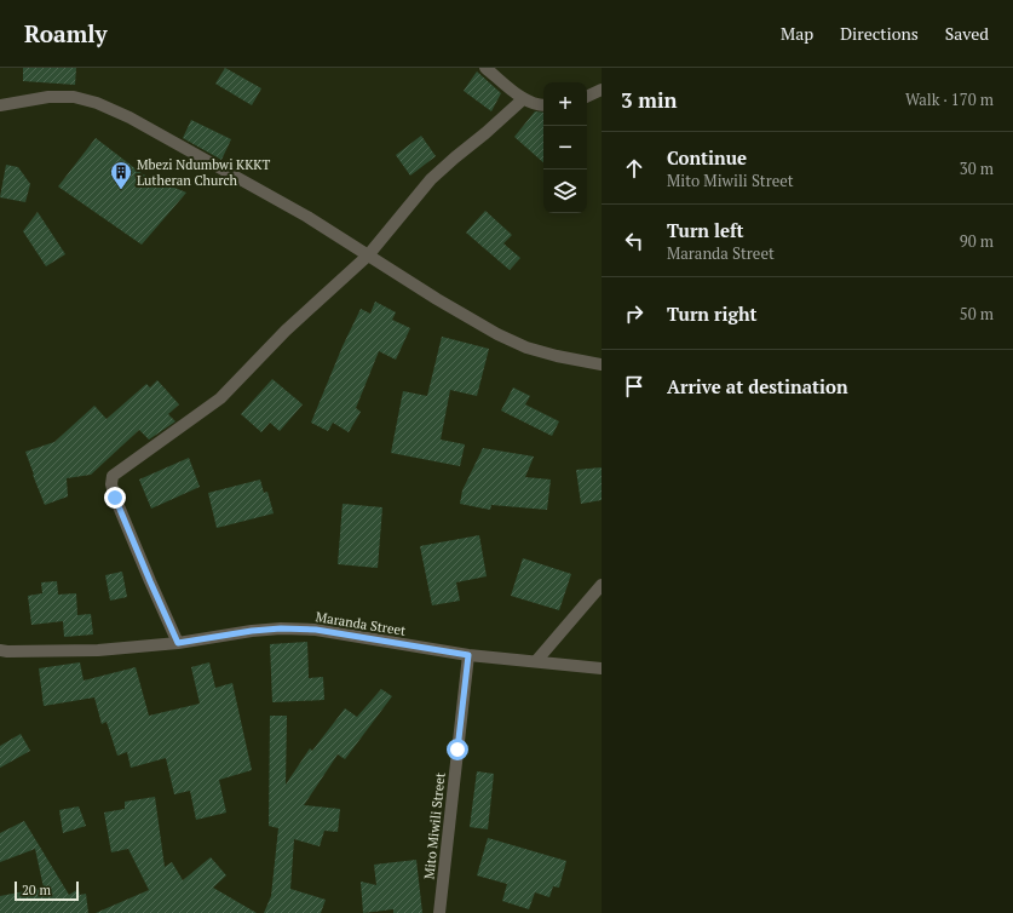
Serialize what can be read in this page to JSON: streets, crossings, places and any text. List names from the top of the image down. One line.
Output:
{"streets":{"street":["Maranda Street","Mito Miwili Street"]},"crossings":[["Maranda Street","Mito Miwili Street"]],"places":{"building":["Mbezi Ndumbwi KKKT Lutheran Church"]},"scale_bar":"20 m","page":{"header":"Roamly","nav":["Map","Directions","Saved"],"heading":["3 min","Walk · 170 m"],"map_buttons":["+","−"],"list":[["Continue","Mito Miwili Street","30 m"],["Turn left","Maranda Street","90 m"],["Turn right","50 m"],"Arrive at destination"],"scale":"20 m"}}
